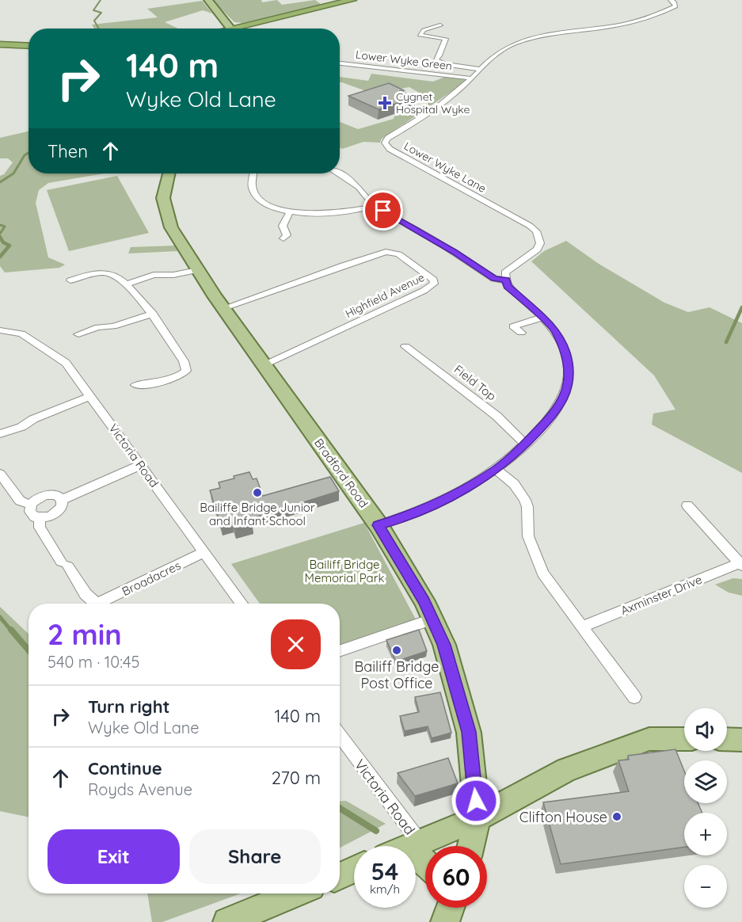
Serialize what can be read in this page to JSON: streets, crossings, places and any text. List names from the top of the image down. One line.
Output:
{"streets":{"main road":["Bradford Road"],"street":["Lower Wyke Green","Lower Wyke Lane","Highfield Avenue","Field Top","Victoria Road","Broadacres","Axminster Drive"]},"crossings":[["Lower Wyke Green","Lower Wyke Lane"],["Highfield Avenue","Bradford Road"],["Victoria Road","Broadacres"]],"parks":["Bailiff Bridge Memorial Park"],"places":{"health":["Cygnet Hospital Wyke"],"other":["Bailiffe Bridge Junior and Infant School","Bailiff Bridge Post Office","Clifton House"]},"page":{"turn":["140 m","Wyke Old Lane"],"then":"Then","heading":["2 min","540 m · 10:45"],"list":[{"name":"Turn right","note":"Wyke Old Lane","value":"140 m"},{"name":"Continue","note":"Royds Avenue","value":"270 m"}],"map_buttons":["+","−"],"buttons":["Exit","Share"],"speed":"54 km/h","limit":"60"}}
